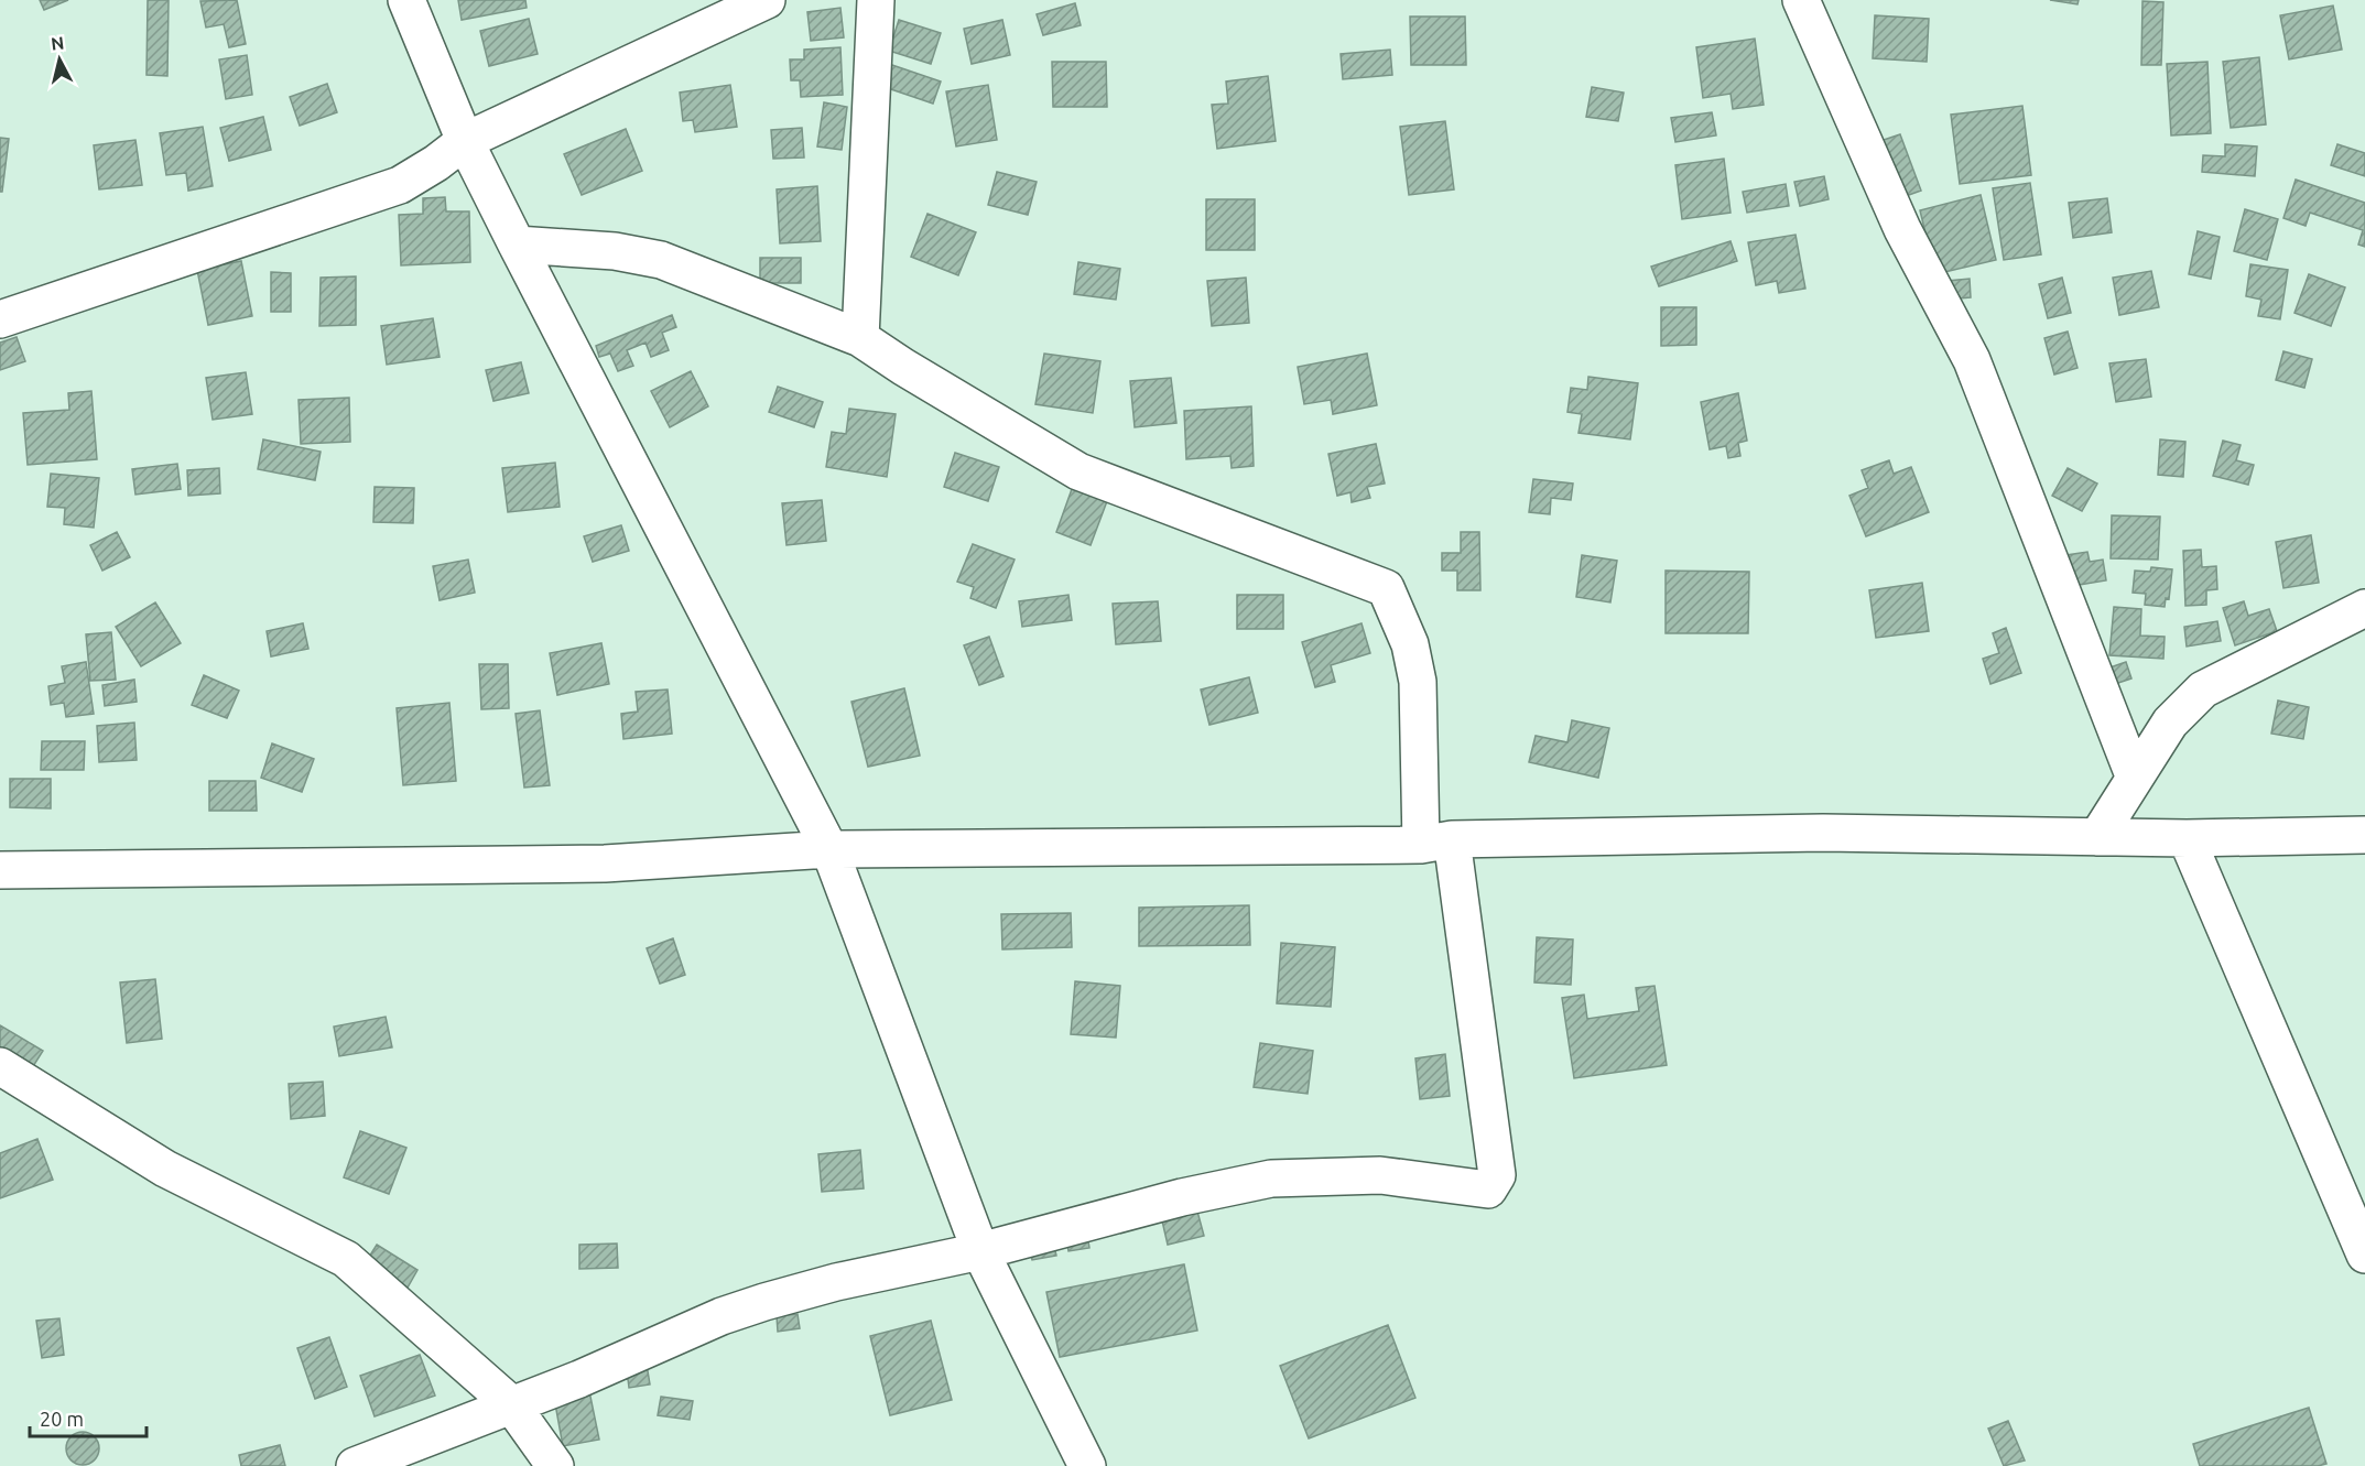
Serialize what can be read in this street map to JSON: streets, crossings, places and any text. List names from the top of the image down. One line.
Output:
{"scale_bar":"20 m","north":"top"}
